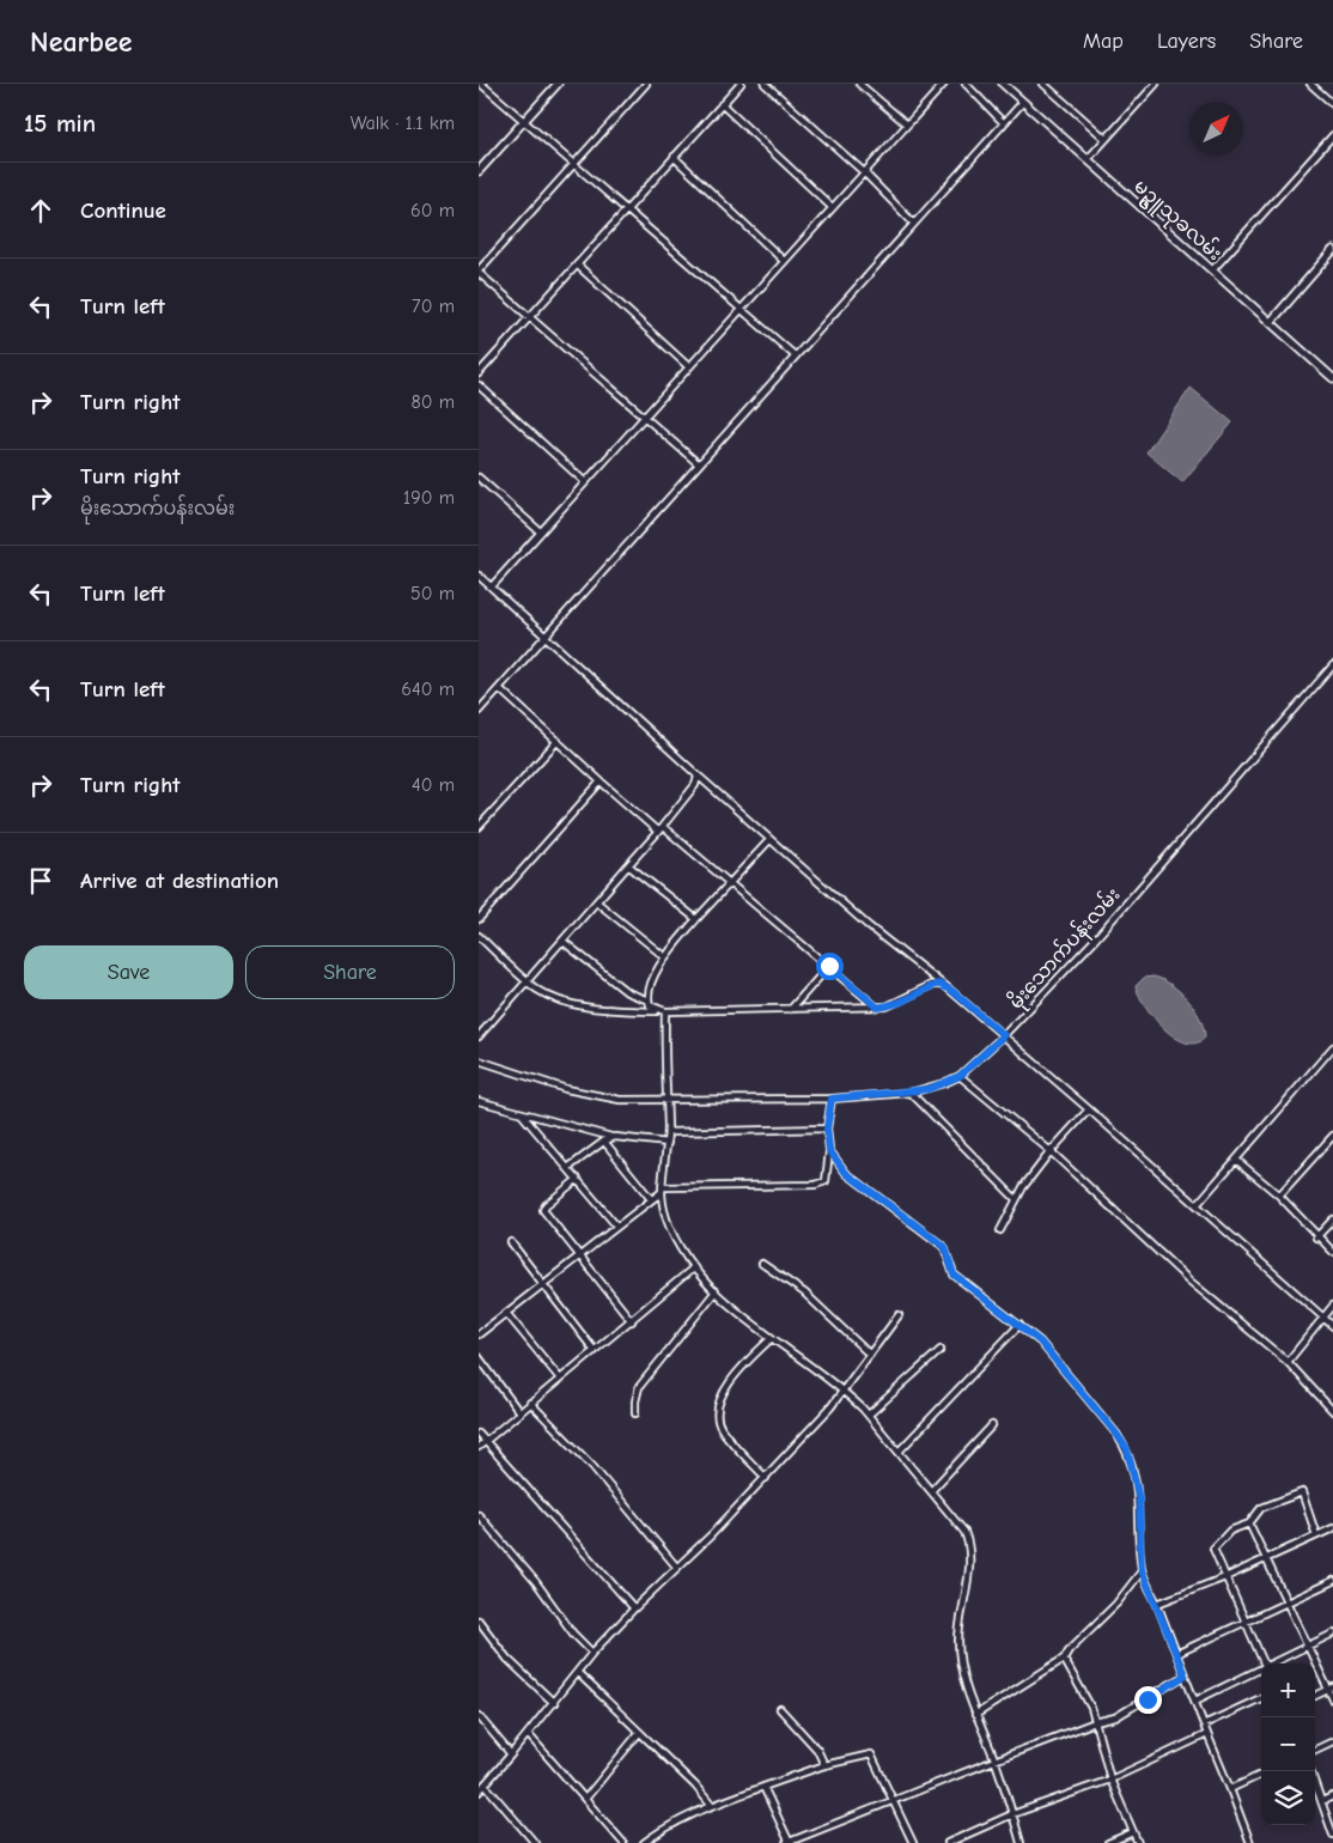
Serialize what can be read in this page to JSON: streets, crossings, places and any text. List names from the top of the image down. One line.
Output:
{"streets":{"street":["မဥ္ဇူသုခလမ်း","မိုးသောက်ပန်းလမ်း"]},"north":"top right","page":{"header":"Nearbee","nav":["Map","Layers","Share"],"heading":["15 min","Walk · 1.1 km"],"list":[["Continue","60 m"],["Turn left","70 m"],["Turn right","80 m"],["Turn right","မိုးသောက်ပန်းလမ်း","190 m"],["Turn left","50 m"],["Turn left","640 m"],["Turn right","40 m"],"Arrive at destination"],"buttons":["Save","Share"],"map_buttons":["+","−"]}}
